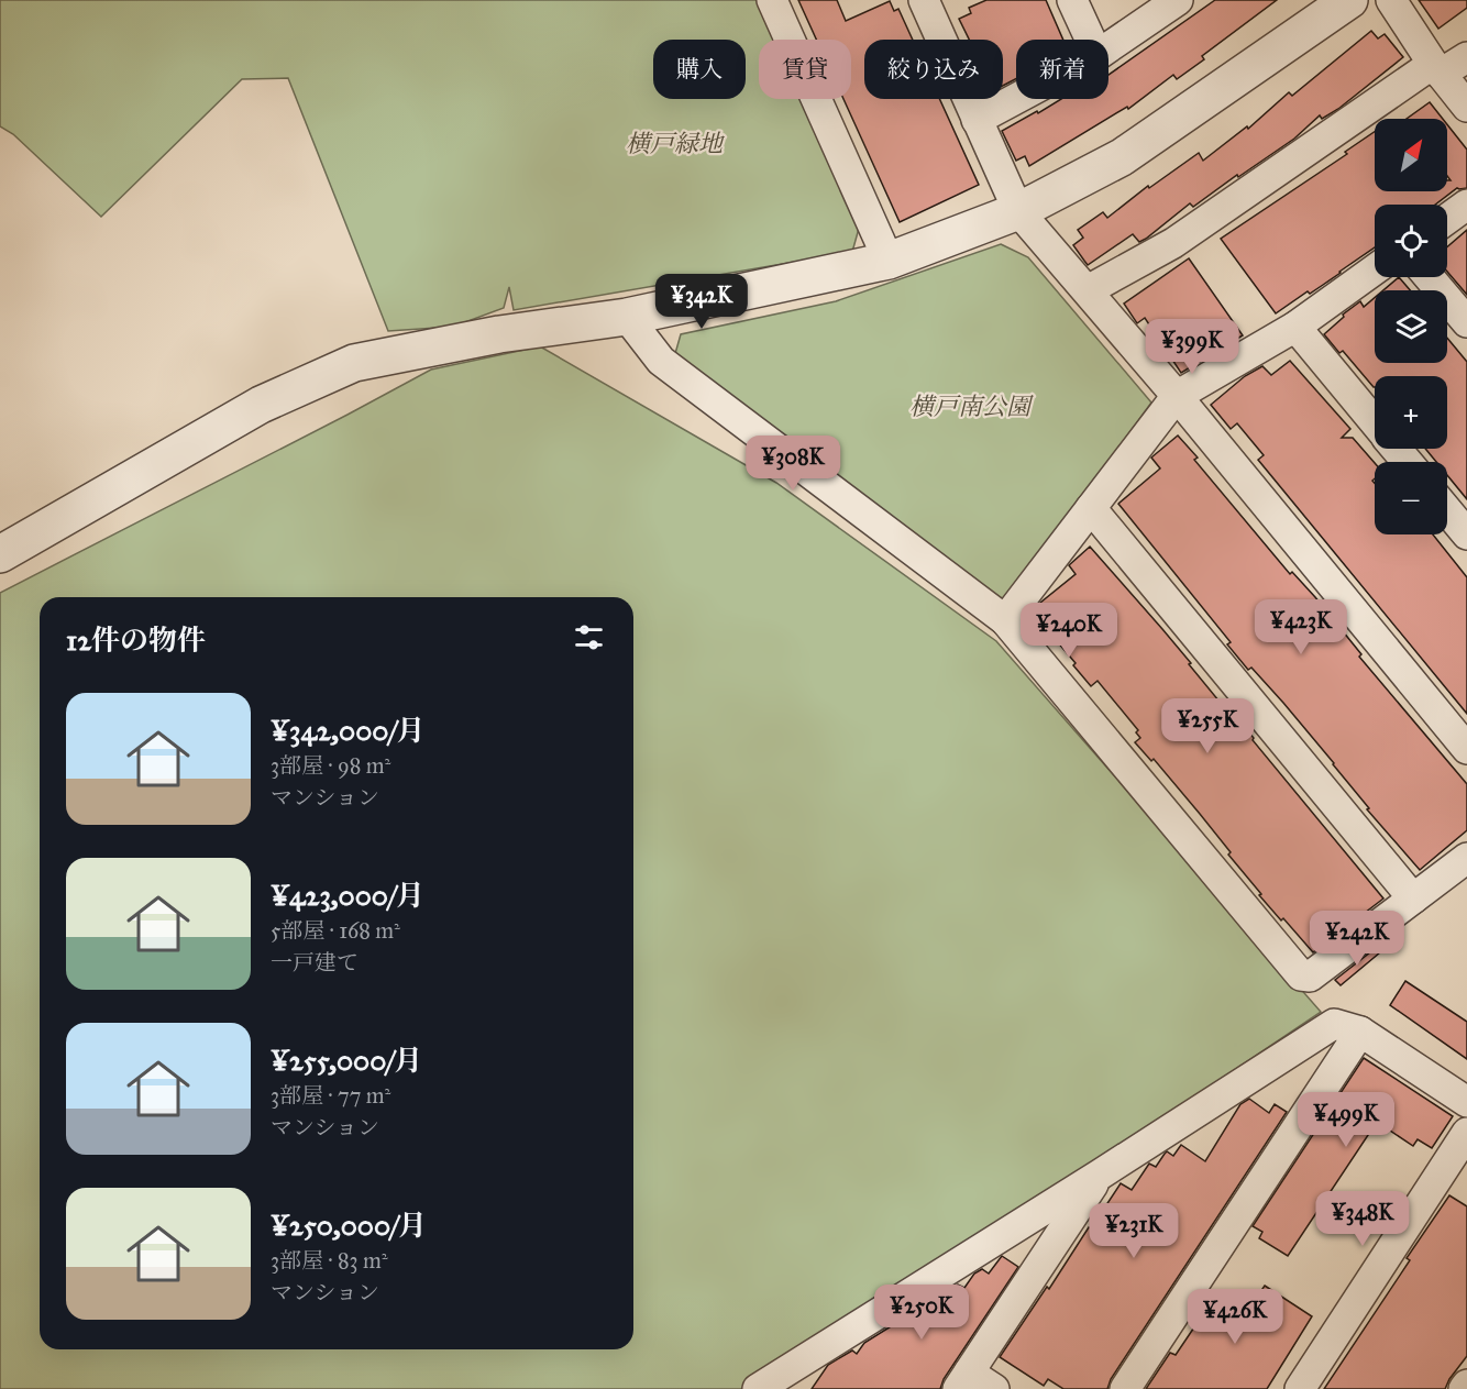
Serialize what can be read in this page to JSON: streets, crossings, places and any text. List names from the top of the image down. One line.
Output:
{"parks":["横戸緑地","横戸南公園"],"north":"top right","page":{"chip":["購入","賃貸","絞り込み","新着"],"map_buttons":["+","−"],"price":["¥342K","¥399K","¥308K","¥423K","¥240K","¥255K","¥242K","¥499K","¥348K","¥231K","¥250K","¥426K"],"heading":"12件の物件","list":[{"name":"¥342,000/月","note":"3部屋 · 98 m² · マンション"},{"name":"¥423,000/月","note":"5部屋 · 168 m² · 一戸建て"},{"name":"¥255,000/月","note":"3部屋 · 77 m² · マンション"},{"name":"¥250,000/月","note":"3部屋 · 83 m² · マンション"}]}}
